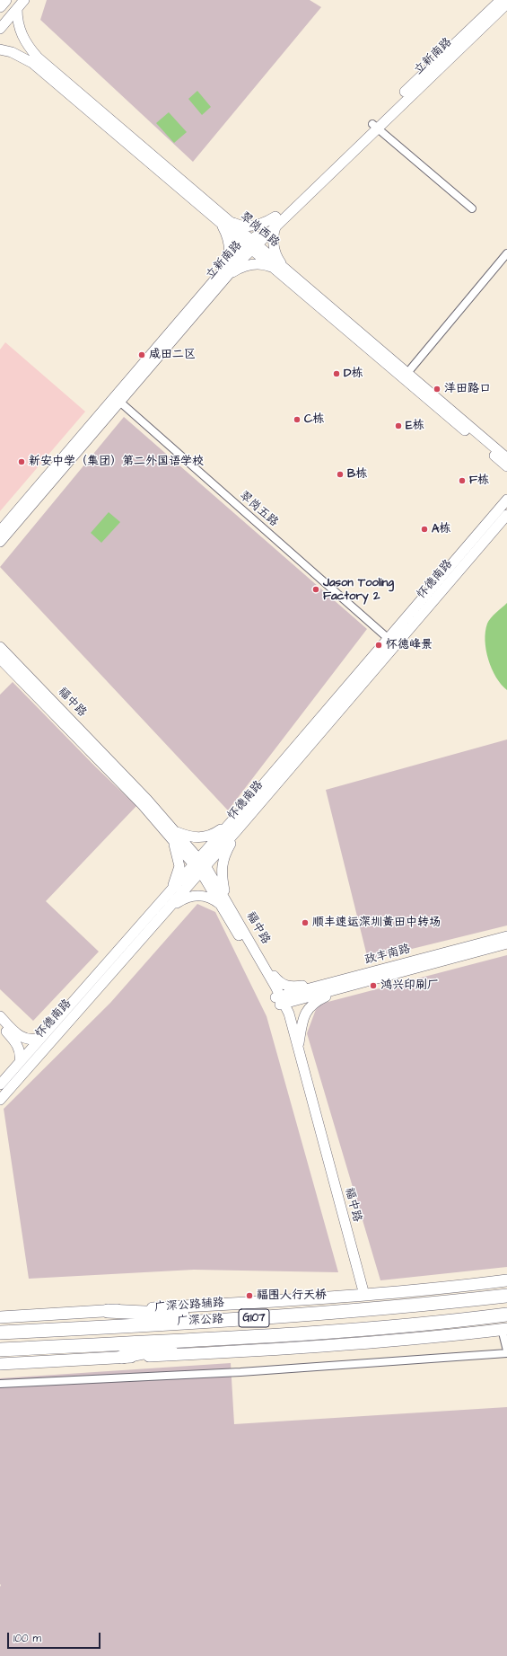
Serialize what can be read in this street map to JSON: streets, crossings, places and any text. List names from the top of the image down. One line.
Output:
{"streets":{"highway":["G107","广深公路"],"main road":["立新南路","翠岗西路","怀德南路","福中路","政丰南路","广深公路辅路"],"street":["翠岗五路"]},"crossings":[["立新南路","翠岗西路"],["立新南路","翠岗五路"],["翠岗五路","怀德南路"],["怀德南路","福中路"],["福中路","政丰南路"],["福中路","广深公路辅路"]],"places":["咸田二区","D栋","洋田路口","C栋","E栋","新安中学（集团）第二外国语学校","B栋","F栋","A栋","Jason Tooling Factory 2","怀德峰景","顺丰速运深圳黄田中转场","鸿兴印刷厂","福围人行天桥"],"scale_bar":"100 m"}
